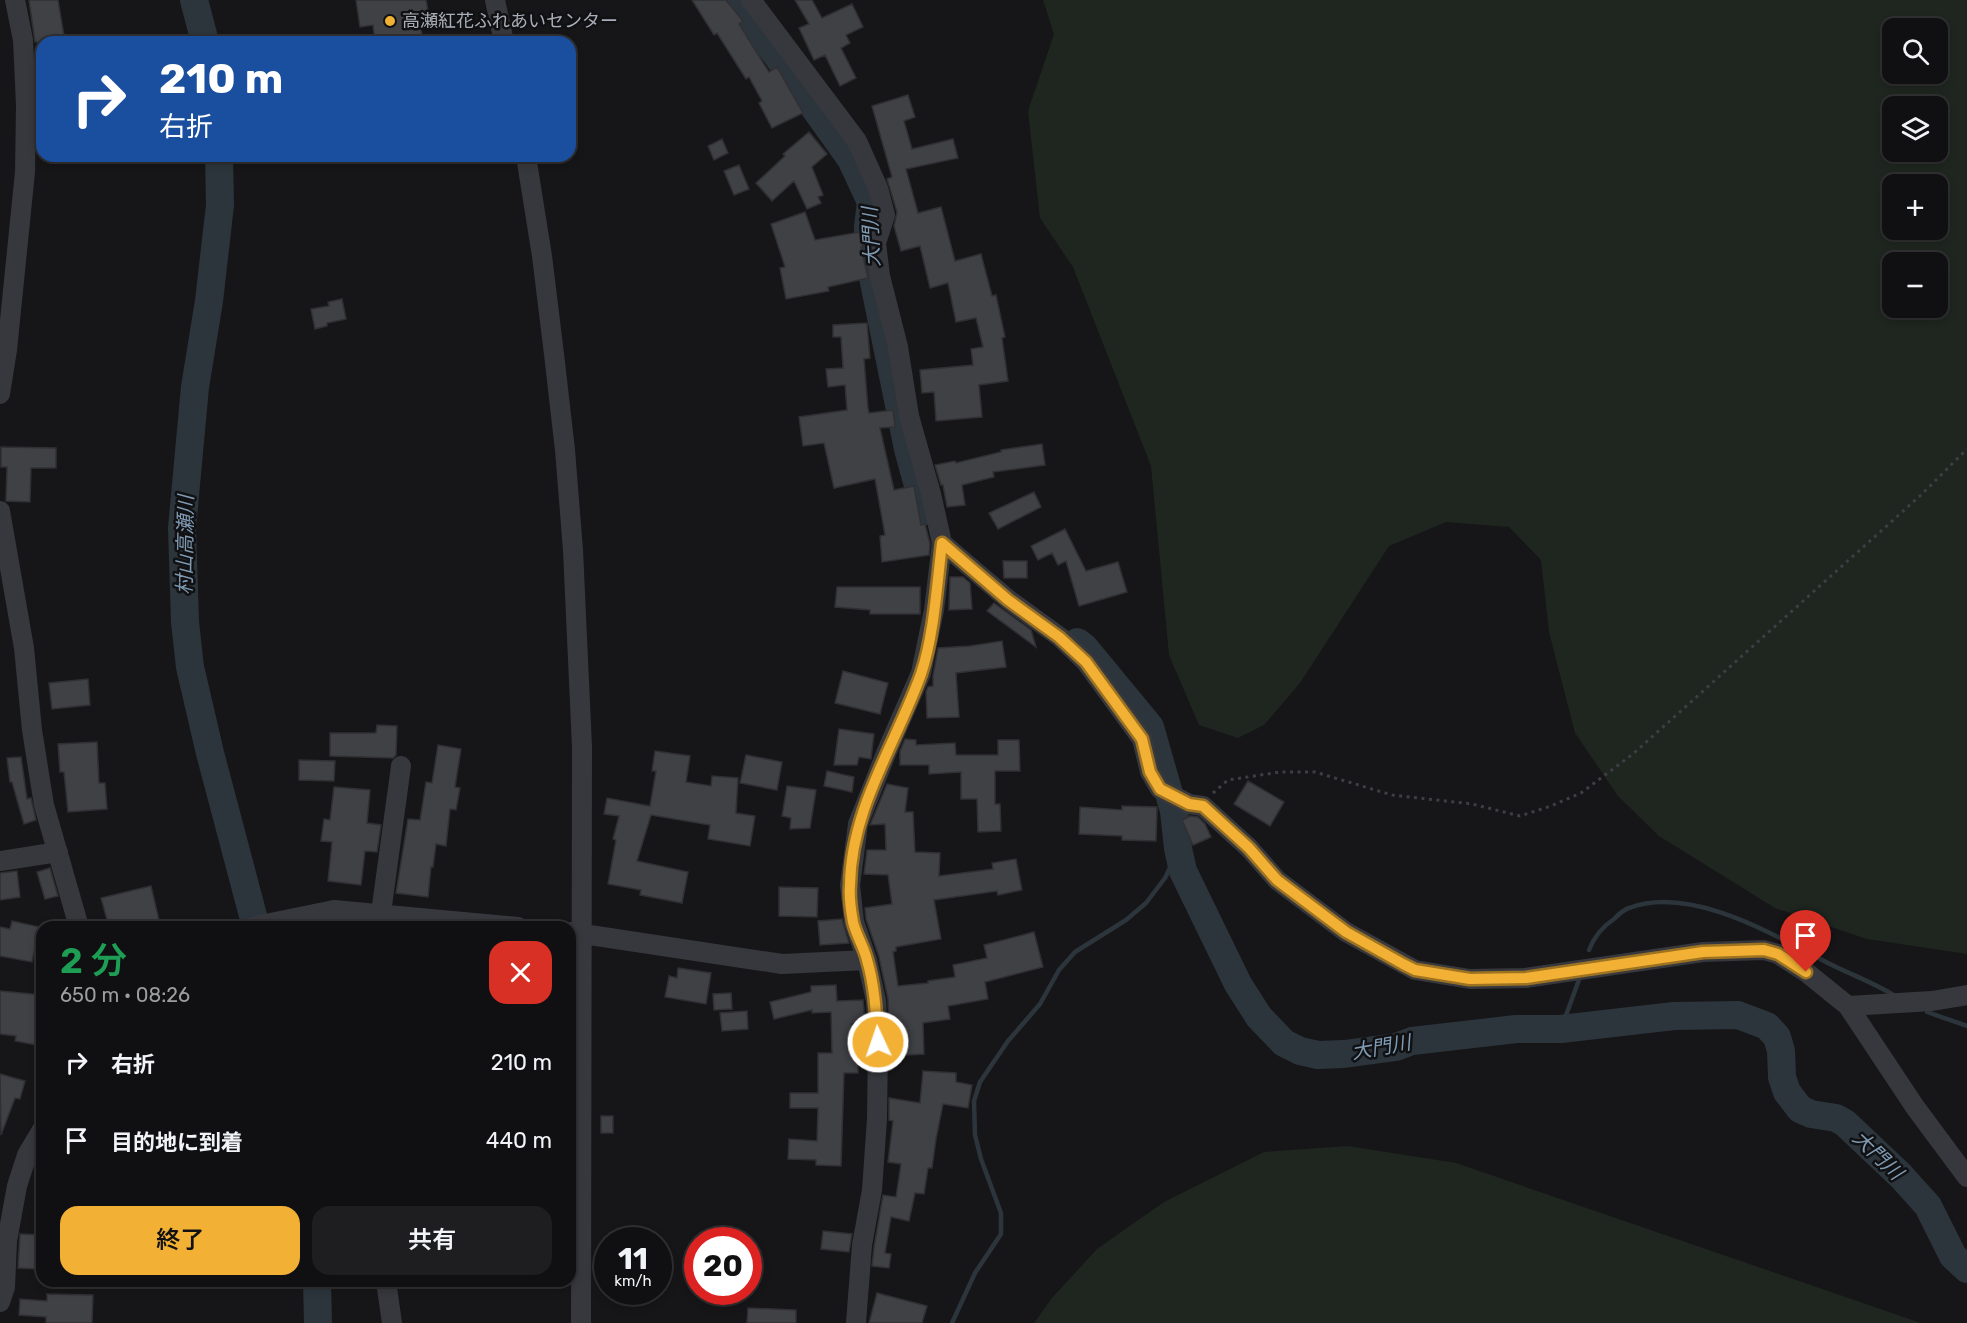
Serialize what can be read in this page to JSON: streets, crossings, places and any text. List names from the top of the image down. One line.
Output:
{"water":["大門川","村山高瀬川"],"places":["高瀬紅花ふれあいセンター"],"page":{"map_buttons":["+","−"],"turn":["210 m","右折"],"heading":["2 分","650 m · 08:26"],"list":[{"name":"右折","value":"210 m"},{"name":"目的地に到着","value":"440 m"}],"buttons":["終了","共有"],"speed":"11 km/h","limit":"20"}}
